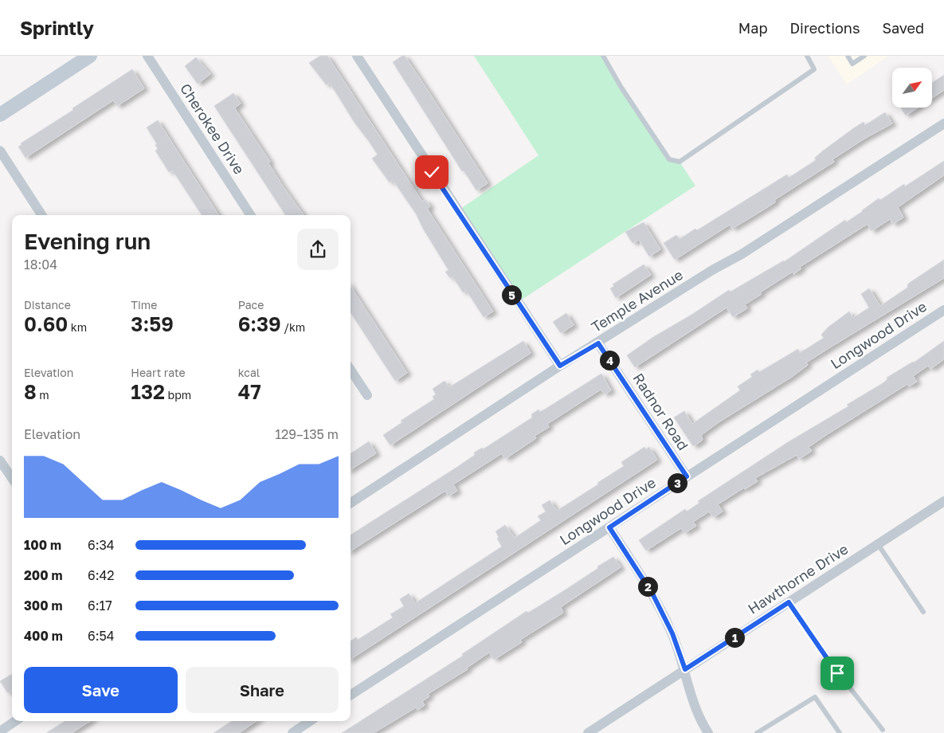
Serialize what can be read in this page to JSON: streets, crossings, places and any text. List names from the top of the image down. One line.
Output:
{"streets":{"street":["Cherokee Drive","Temple Avenue","Longwood Drive","Radnor Road","Hawthorne Drive"]},"crossings":[["Temple Avenue","Radnor Road"],["Longwood Drive","Radnor Road"]],"north":"top right","page":{"header":"Sprintly","nav":["Map","Directions","Saved"],"heading":["Evening run","18:04"],"stats":[["Distance","0.60 km"],["Time","3:59"],["Pace","6:39 /km"],["Elevation","8 m"],["Heart rate","132 bpm"],["kcal","47"]],"pins":["5","4","3","2","1"],"chart":["Elevation","129–135 m"],"list":[{"name":"100 m","note":"6:34"},{"name":"200 m","note":"6:42"},{"name":"300 m","note":"6:17"},{"name":"400 m","note":"6:54"}],"buttons":["Save","Share"]}}
